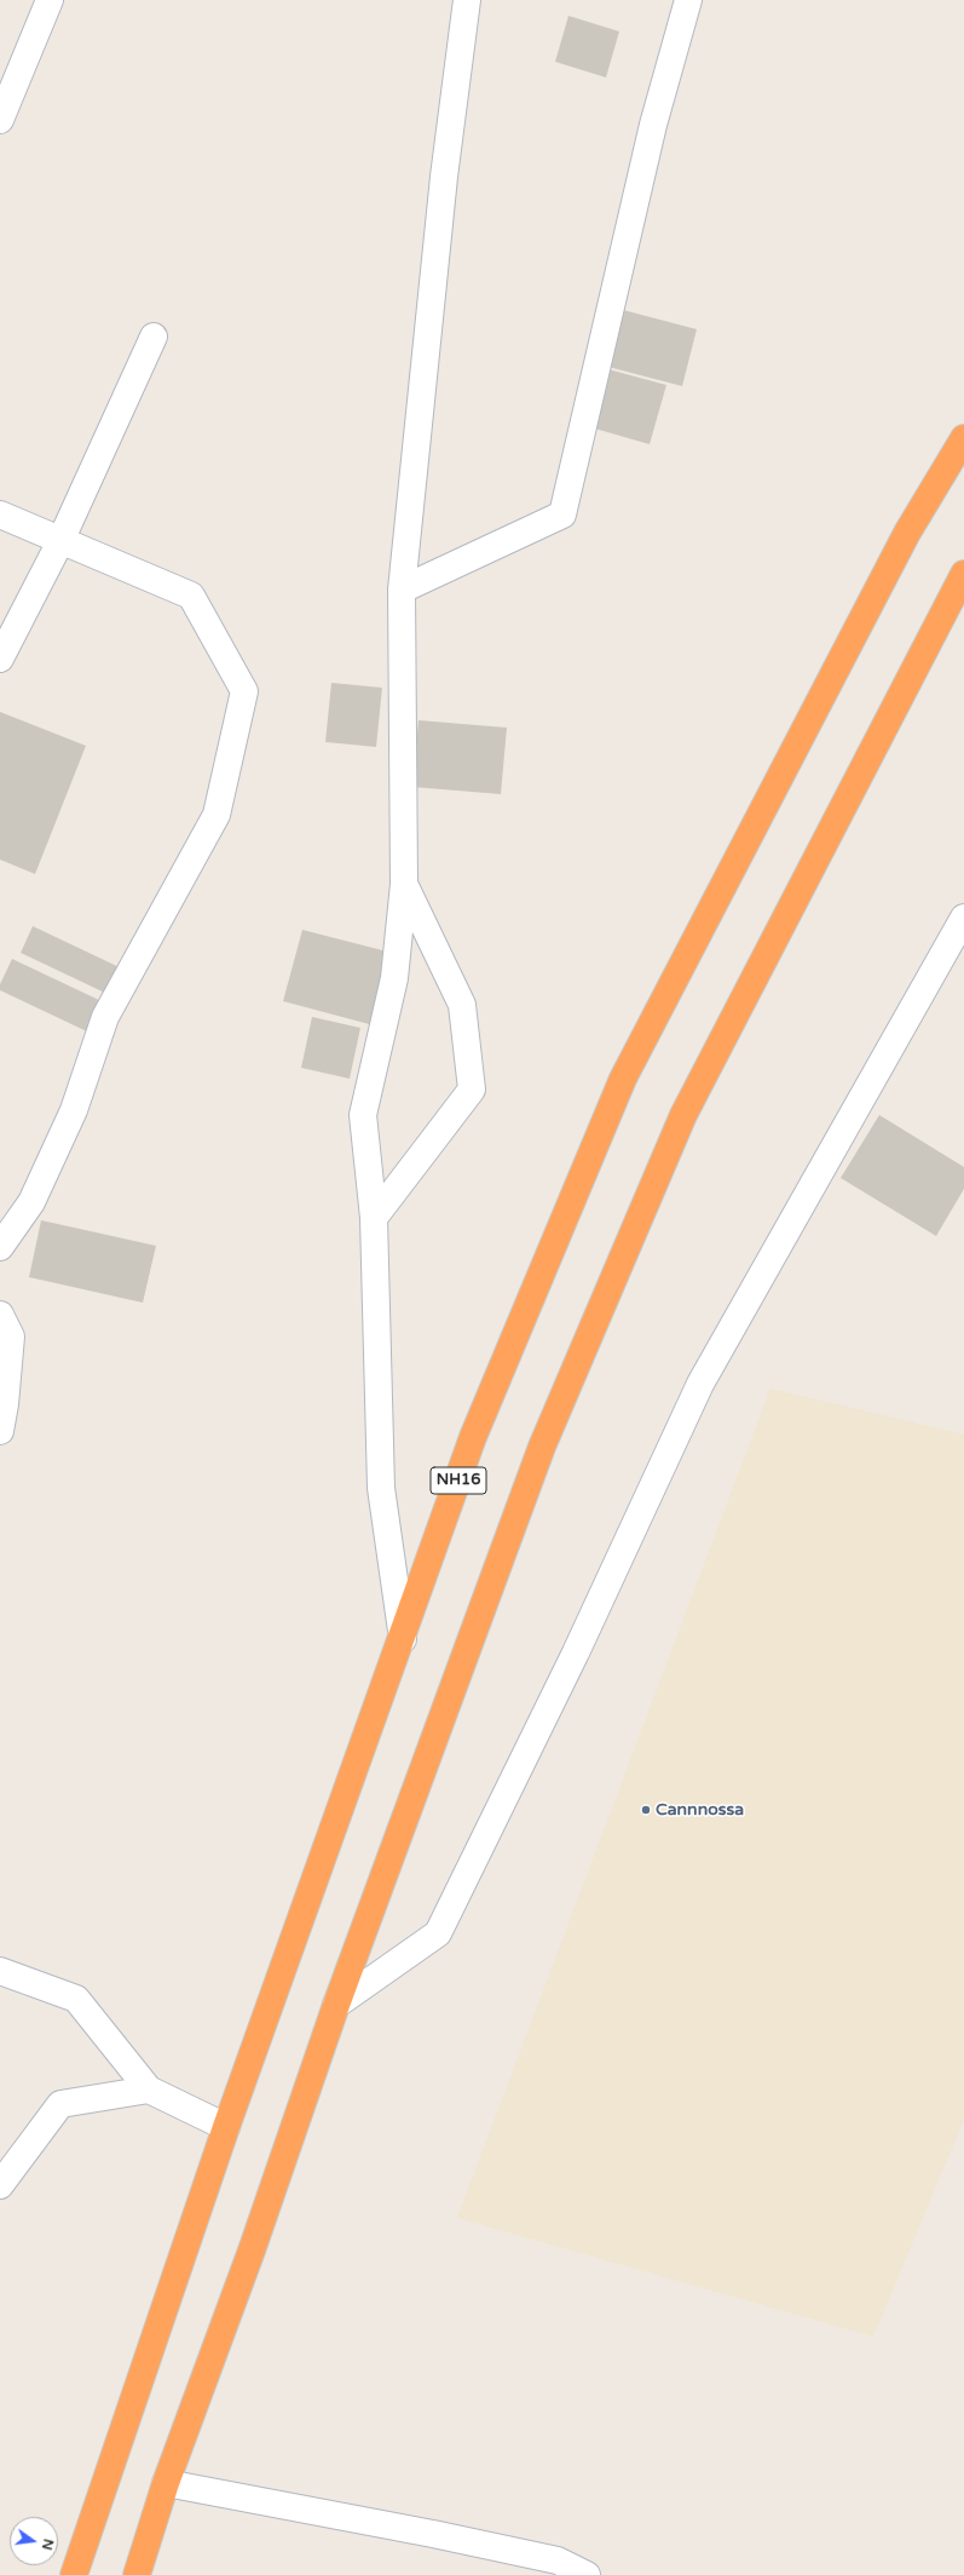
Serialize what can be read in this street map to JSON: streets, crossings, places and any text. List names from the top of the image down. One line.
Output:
{"streets":{"highway":["NH16"]},"places":["Cannnossa"],"north":"right"}
